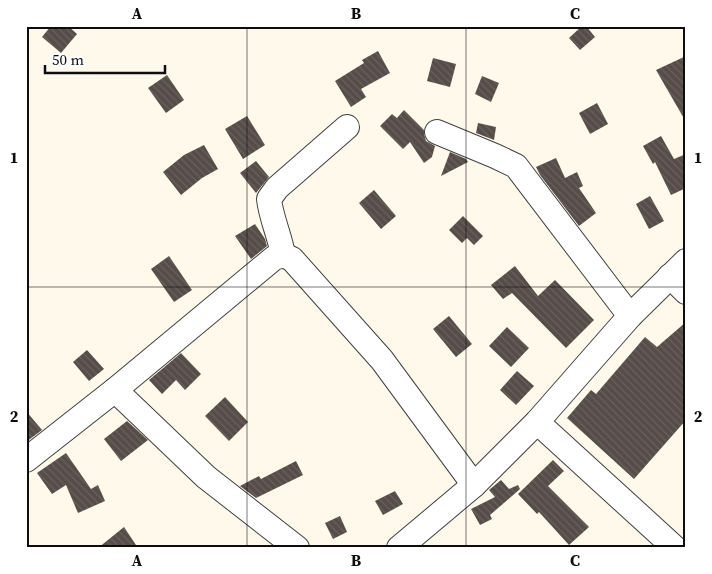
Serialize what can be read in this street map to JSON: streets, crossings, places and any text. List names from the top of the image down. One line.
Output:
{"scale_bar":"50 m","grid":{"columns":["A","B","C"],"rows":["1","2"]}}
